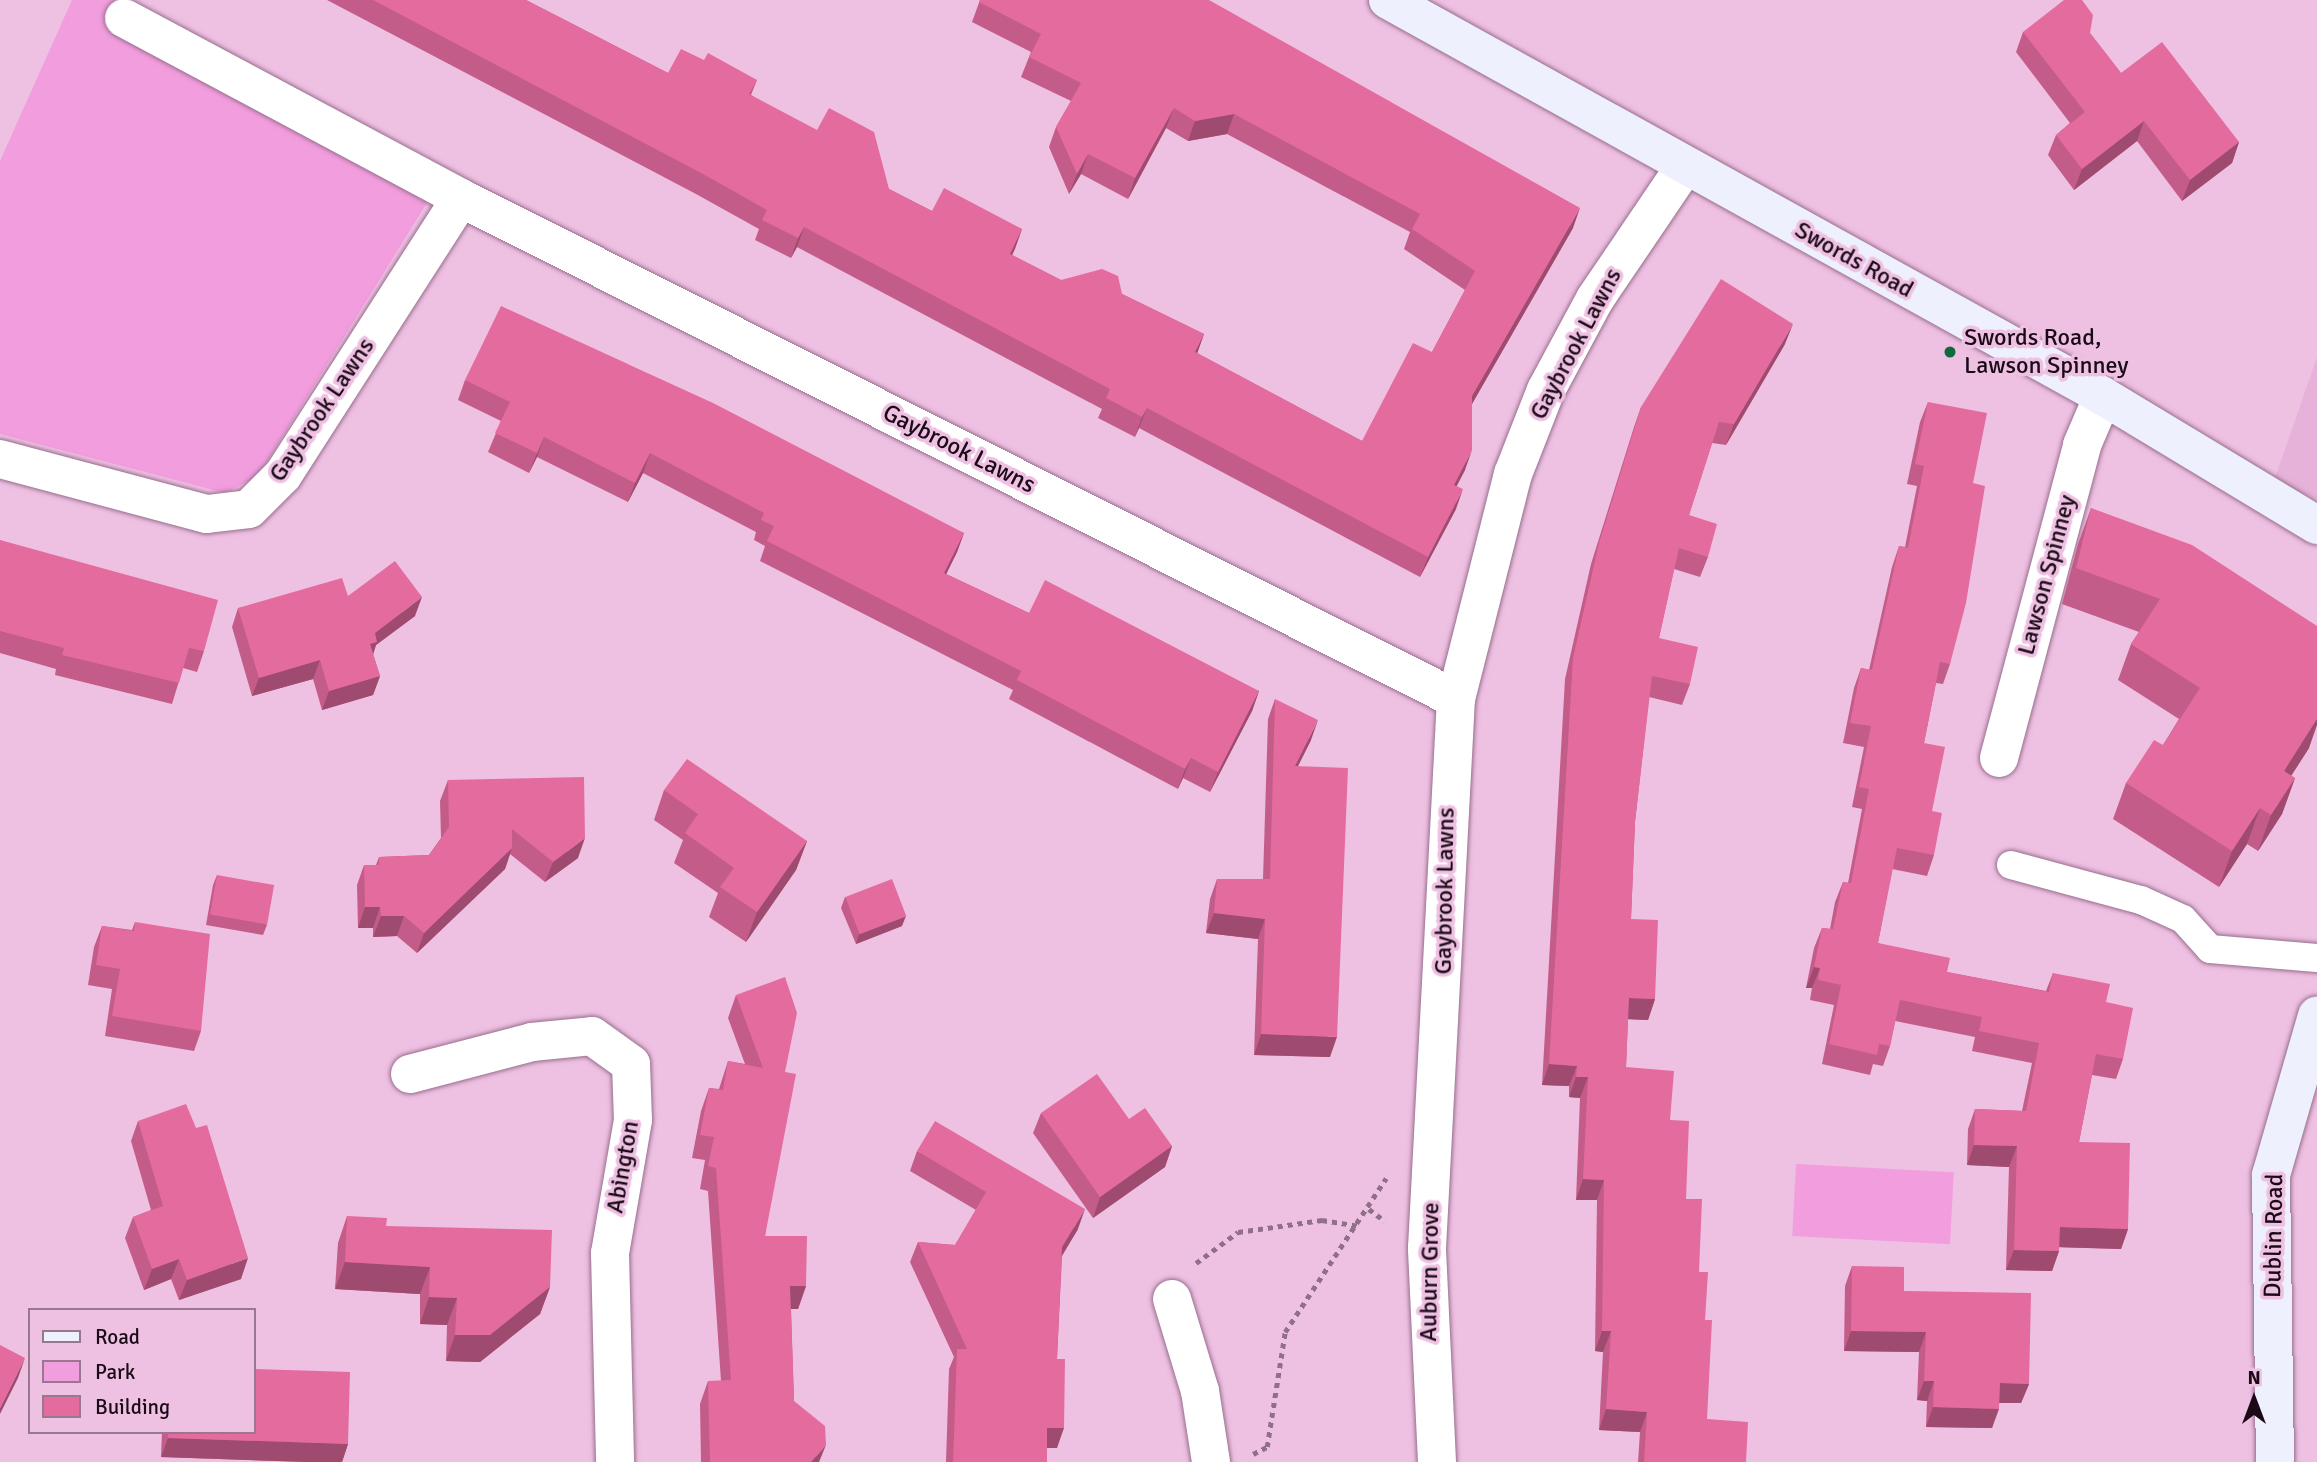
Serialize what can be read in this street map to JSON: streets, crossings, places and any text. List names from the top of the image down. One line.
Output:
{"streets":{"main road":["Swords Road","Dublin Road"],"street":["Gaybrook Lawns","Lawson Spinney","Abington","Auburn Grove"]},"crossings":[["Swords Road","Gaybrook Lawns"],["Swords Road","Lawson Spinney"],["Gaybrook Lawns","Auburn Grove"]],"places":["Swords Road, Lawson Spinney"],"legend":["Road","Park","Building"],"north":"top"}
